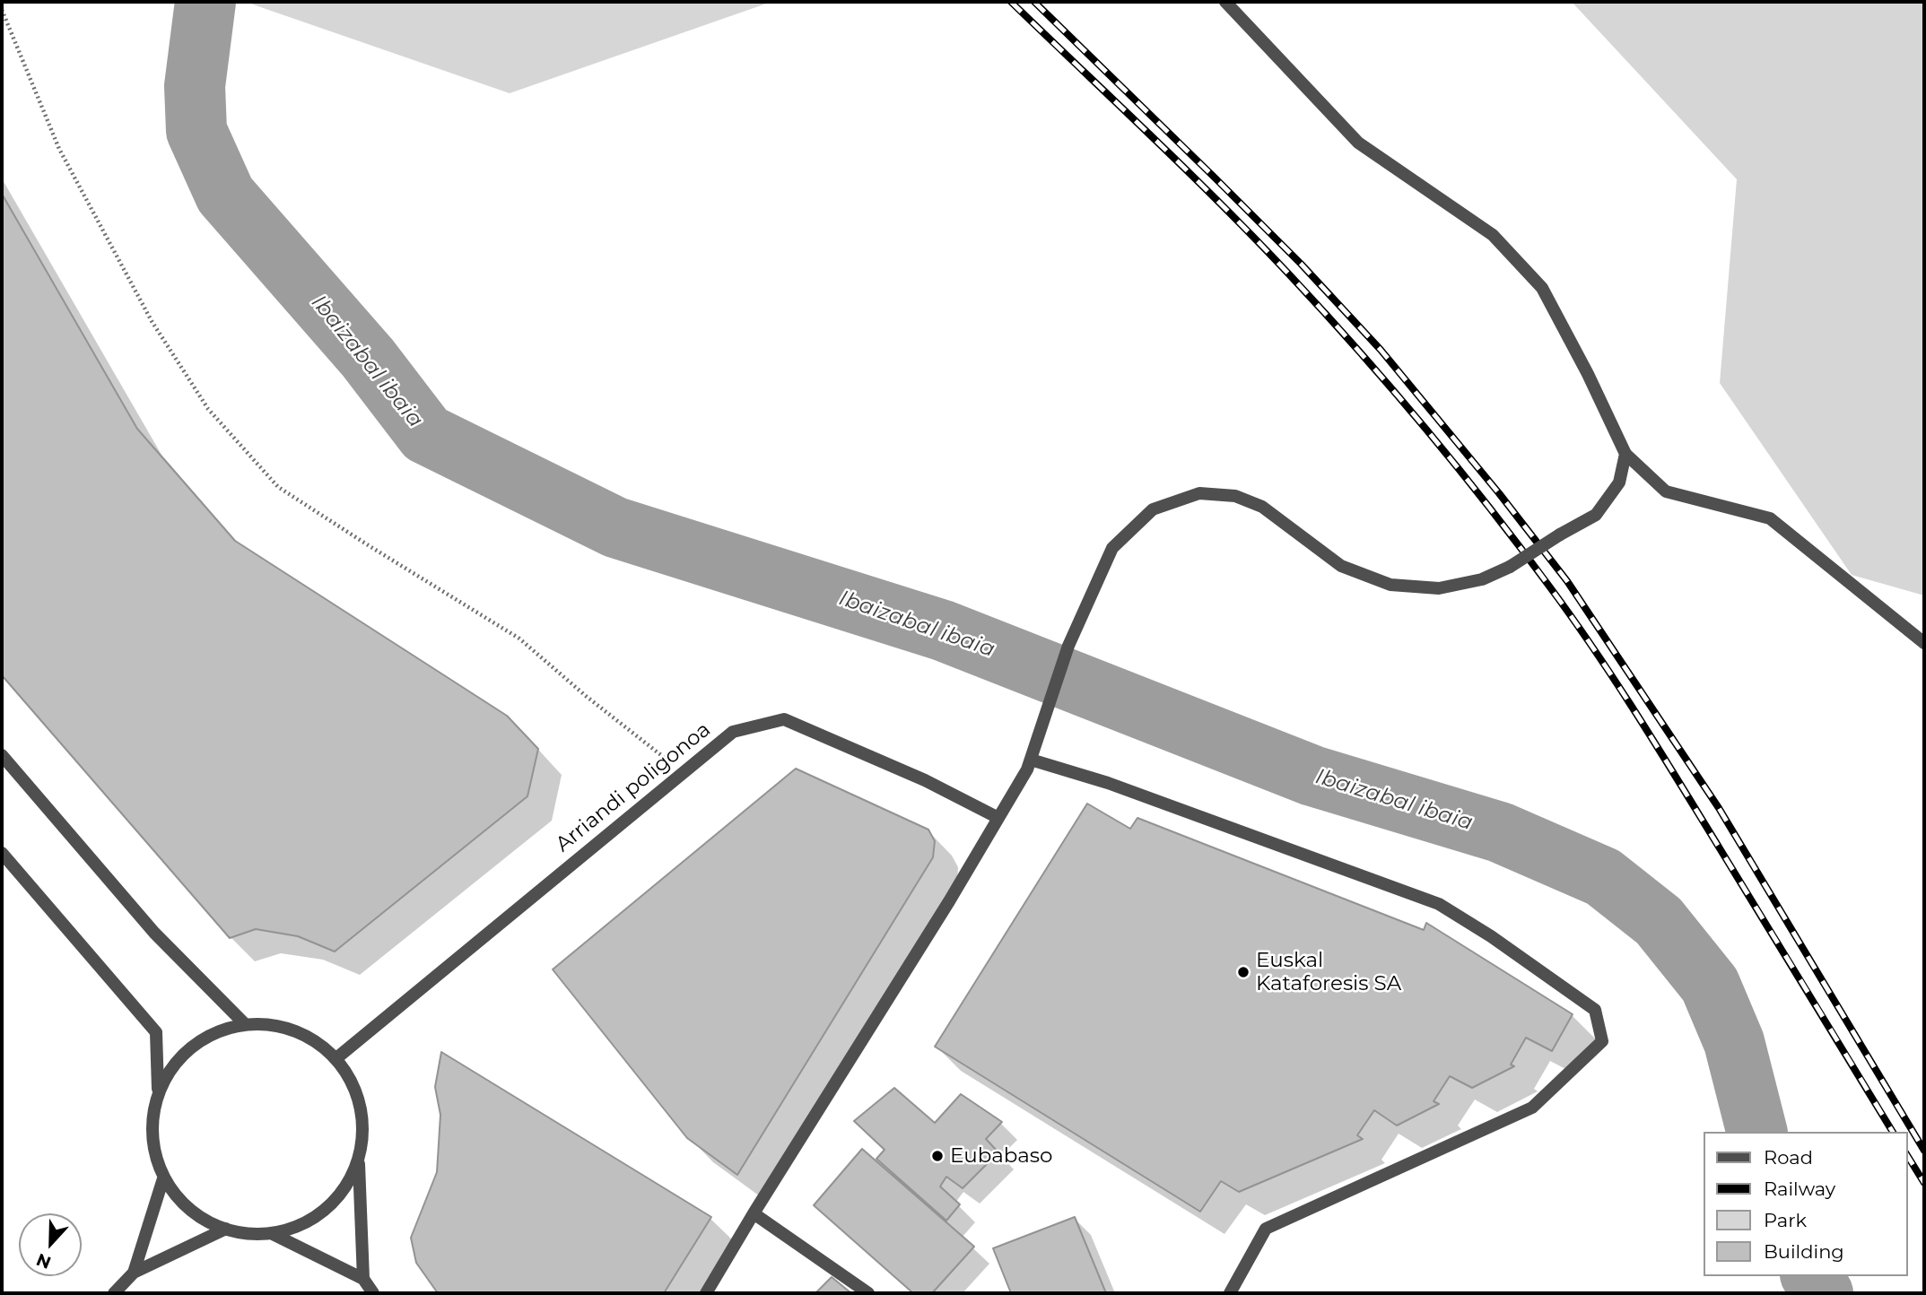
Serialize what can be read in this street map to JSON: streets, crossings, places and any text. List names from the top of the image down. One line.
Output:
{"streets":{"street":["Arriandi poligonoa"]},"water":["Ibaizabal ibaia"],"places":["Euskal Kataforesis SA","Eubabaso"],"legend":["Road","Railway","Park","Building"],"north":"bottom"}
